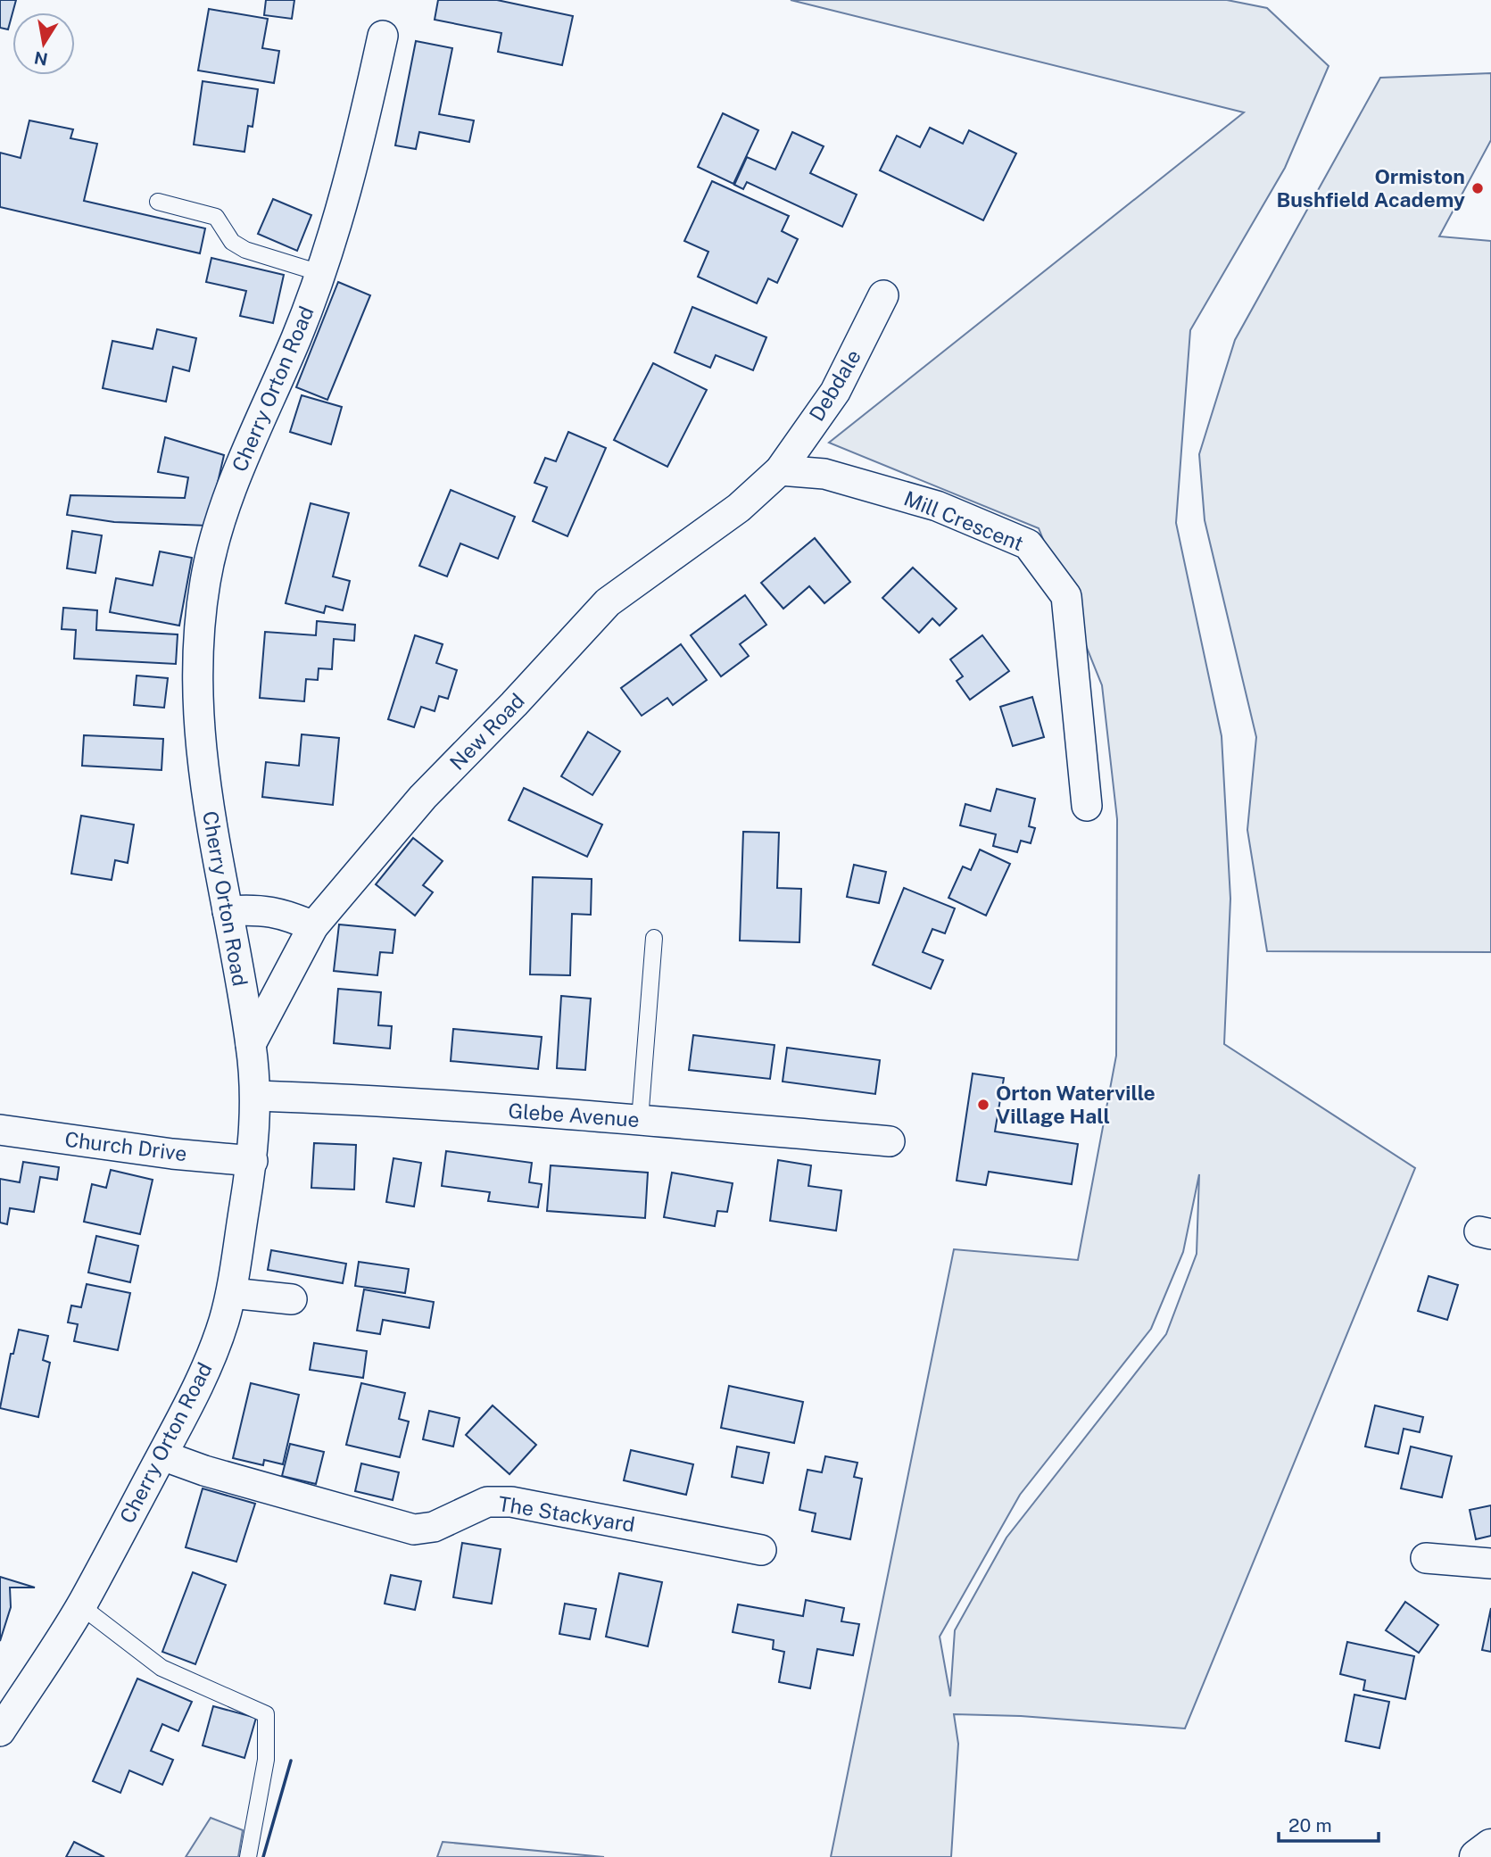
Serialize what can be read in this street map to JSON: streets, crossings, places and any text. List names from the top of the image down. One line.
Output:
{"streets":{"street":["Debdale","Cherry Orton Road","Mill Crescent","New Road","Glebe Avenue","Church Drive","The Stackyard"]},"crossings":[["Debdale","Mill Crescent"],["Debdale","New Road"],["Cherry Orton Road","New Road"],["Cherry Orton Road","Glebe Avenue"],["Cherry Orton Road","Church Drive"],["Cherry Orton Road","The Stackyard"],["Mill Crescent","New Road"]],"places":["Ormiston Bushfield Academy","Orton Waterville Village Hall"],"scale_bar":"20 m","north":"bottom"}
